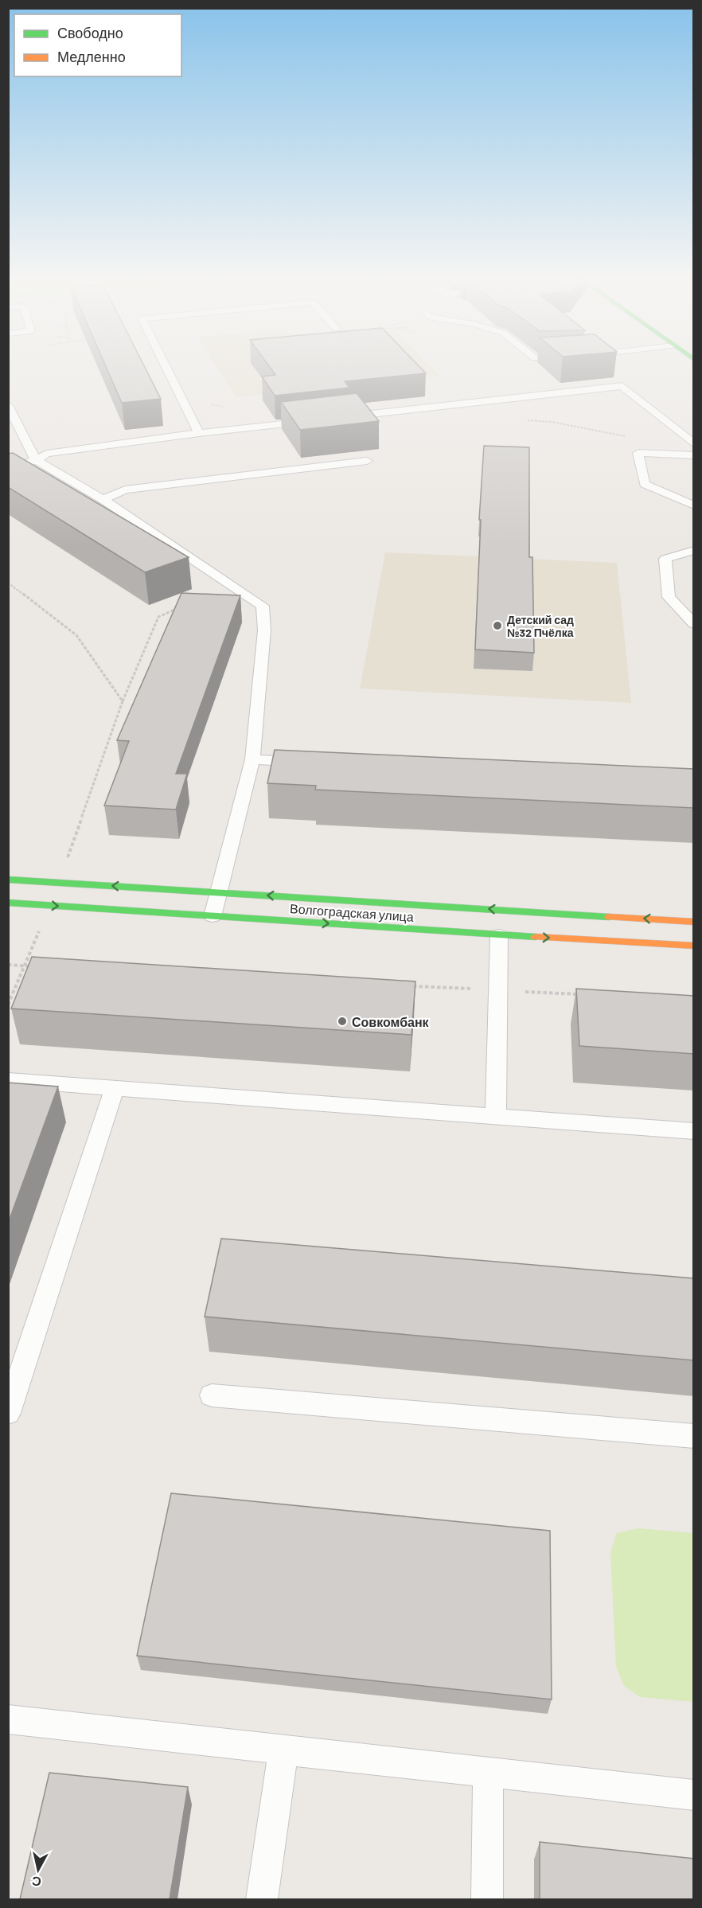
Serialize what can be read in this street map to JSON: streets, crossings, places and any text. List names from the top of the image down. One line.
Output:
{"streets":{"main road":["Волгоградская улица"]},"places":["Детский сад №32 Пчёлка","Совкомбанк"],"legend":["Свободно","Медленно"],"north":"bottom"}
